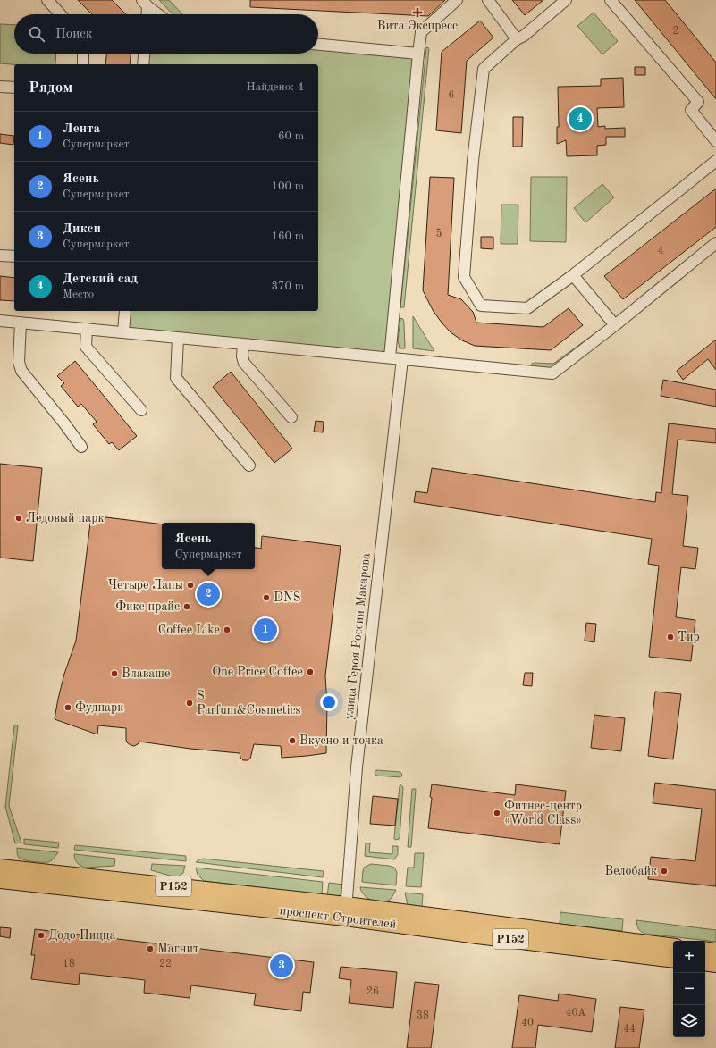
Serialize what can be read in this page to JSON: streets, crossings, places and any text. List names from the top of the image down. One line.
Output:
{"streets":{"main road":["Р152","проспект Строителей"],"street":["улица Героя России Макарова"]},"crossings":[["улица Героя России Макарова","проспект Строителей"]],"places":{"health":["Вита Экспресс"],"other":["Ледовый парк","Четыре Лапы","DNS","Фикс прайс","Coffee Like","Тир","One Price Coffee","Влаваше","S Parfum&Cosmetics","Фудпарк","Вкусно и точка","Фитнес-центр «World Class»","Велобайк","Додо Пицца","Магнит"]},"house_numbers":["2","6","5","4","18","22","26","40А","38","40","44"],"page":{"search":"Поиск","heading":["Рядом","Найдено: 4"],"pins":["4","2","1","3"],"list":[{"mark":"1","name":"Лента","note":"Супермаркет","value":"60 m"},{"mark":"2","name":"Ясень","note":"Супермаркет","value":"100 m"},{"mark":"3","name":"Дикси","note":"Супермаркет","value":"160 m"},{"mark":"4","name":"Детский сад","note":"Место","value":"370 m"}],"popup":["Ясень","Супермаркет"],"map_buttons":["+","−"]}}
